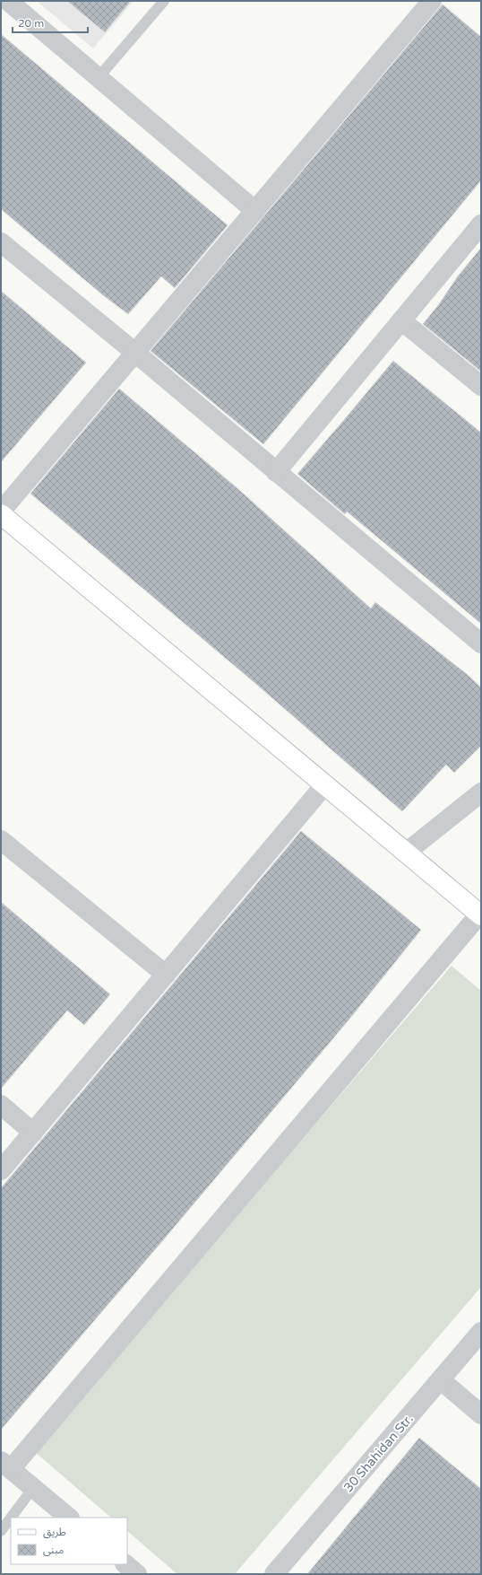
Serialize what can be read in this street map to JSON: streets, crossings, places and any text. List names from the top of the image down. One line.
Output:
{"streets":{"street":["30 Shahidan Str."]},"legend":["طريق","مبنى"],"scale_bar":"20 m"}
